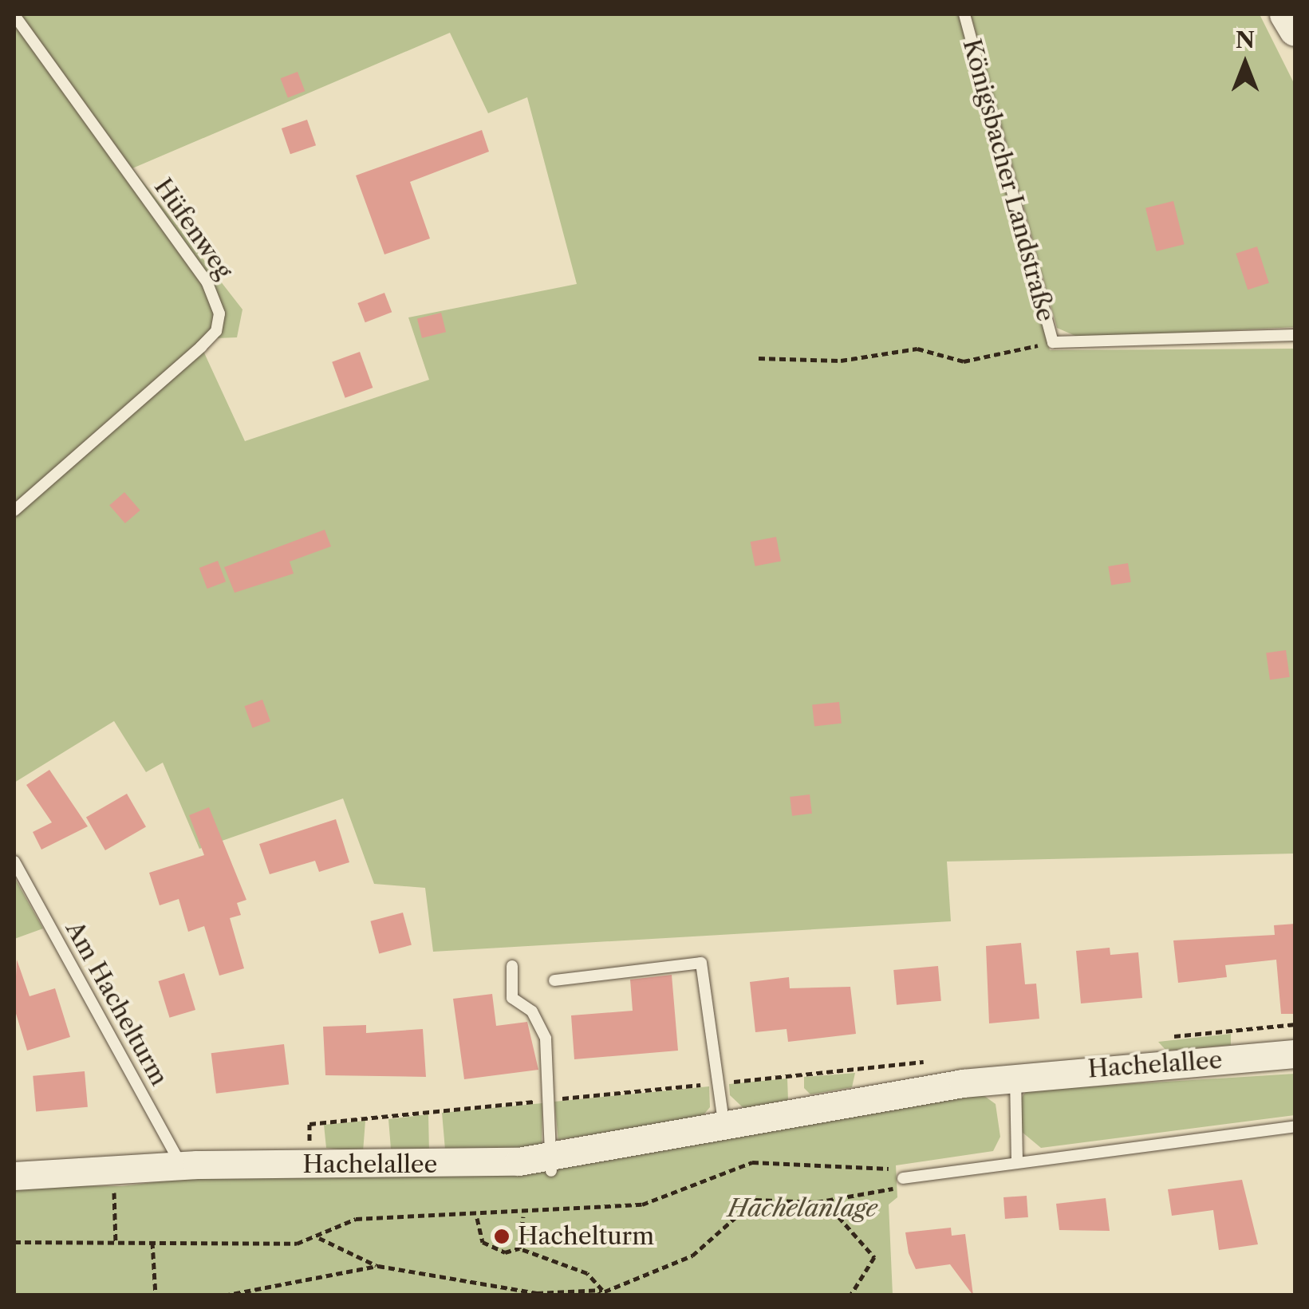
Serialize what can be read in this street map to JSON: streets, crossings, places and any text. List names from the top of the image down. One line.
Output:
{"streets":{"street":["Hachelallee"],"lane":["Königsbacher Landstraße","Hüfenweg","Am Hachelturm"]},"crossings":[["Am Hachelturm","Hachelallee"]],"parks":["Hachelanlage"],"places":["Hachelturm"],"north":"top"}
